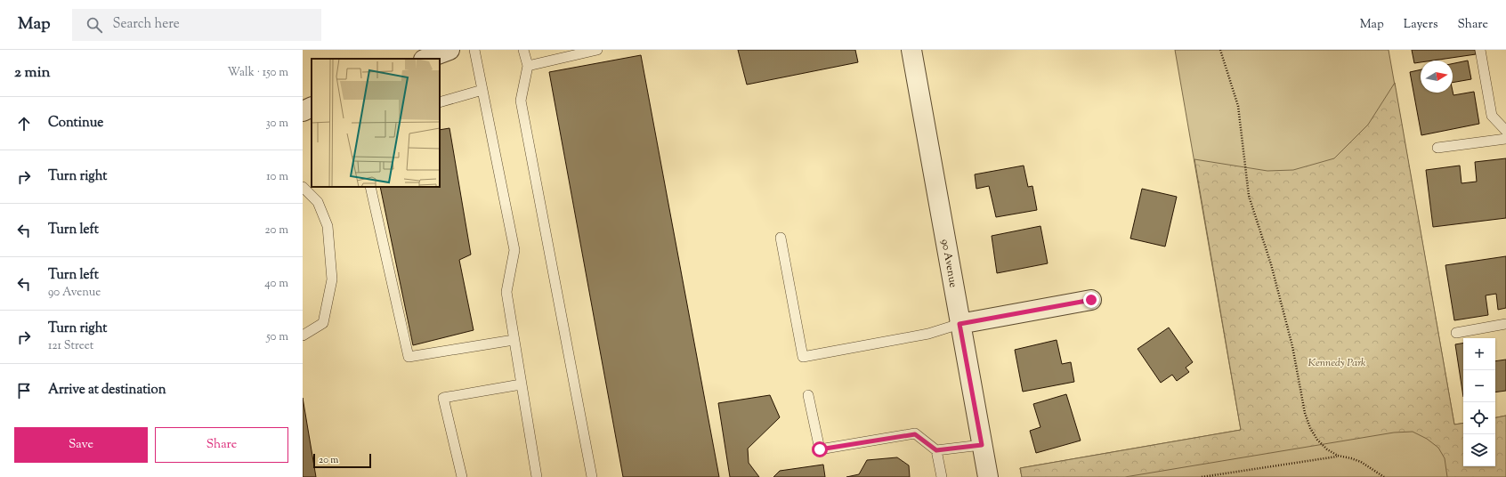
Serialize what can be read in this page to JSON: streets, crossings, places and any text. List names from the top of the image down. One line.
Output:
{"streets":{"street":["90 Avenue"]},"parks":["Kennedy Park"],"scale_bar":"20 m","north":"right","page":{"header":"Map","search":"Search here","nav":["Map","Layers","Share"],"heading":["2 min","Walk · 150 m"],"list":[["Continue","30 m"],["Turn right","10 m"],["Turn left","20 m"],["Turn left","90 Avenue","40 m"],["Turn right","121 Street","50 m"],"Arrive at destination"],"map_buttons":["+","−"],"buttons":["Save","Share"],"scale":"20 m"}}
